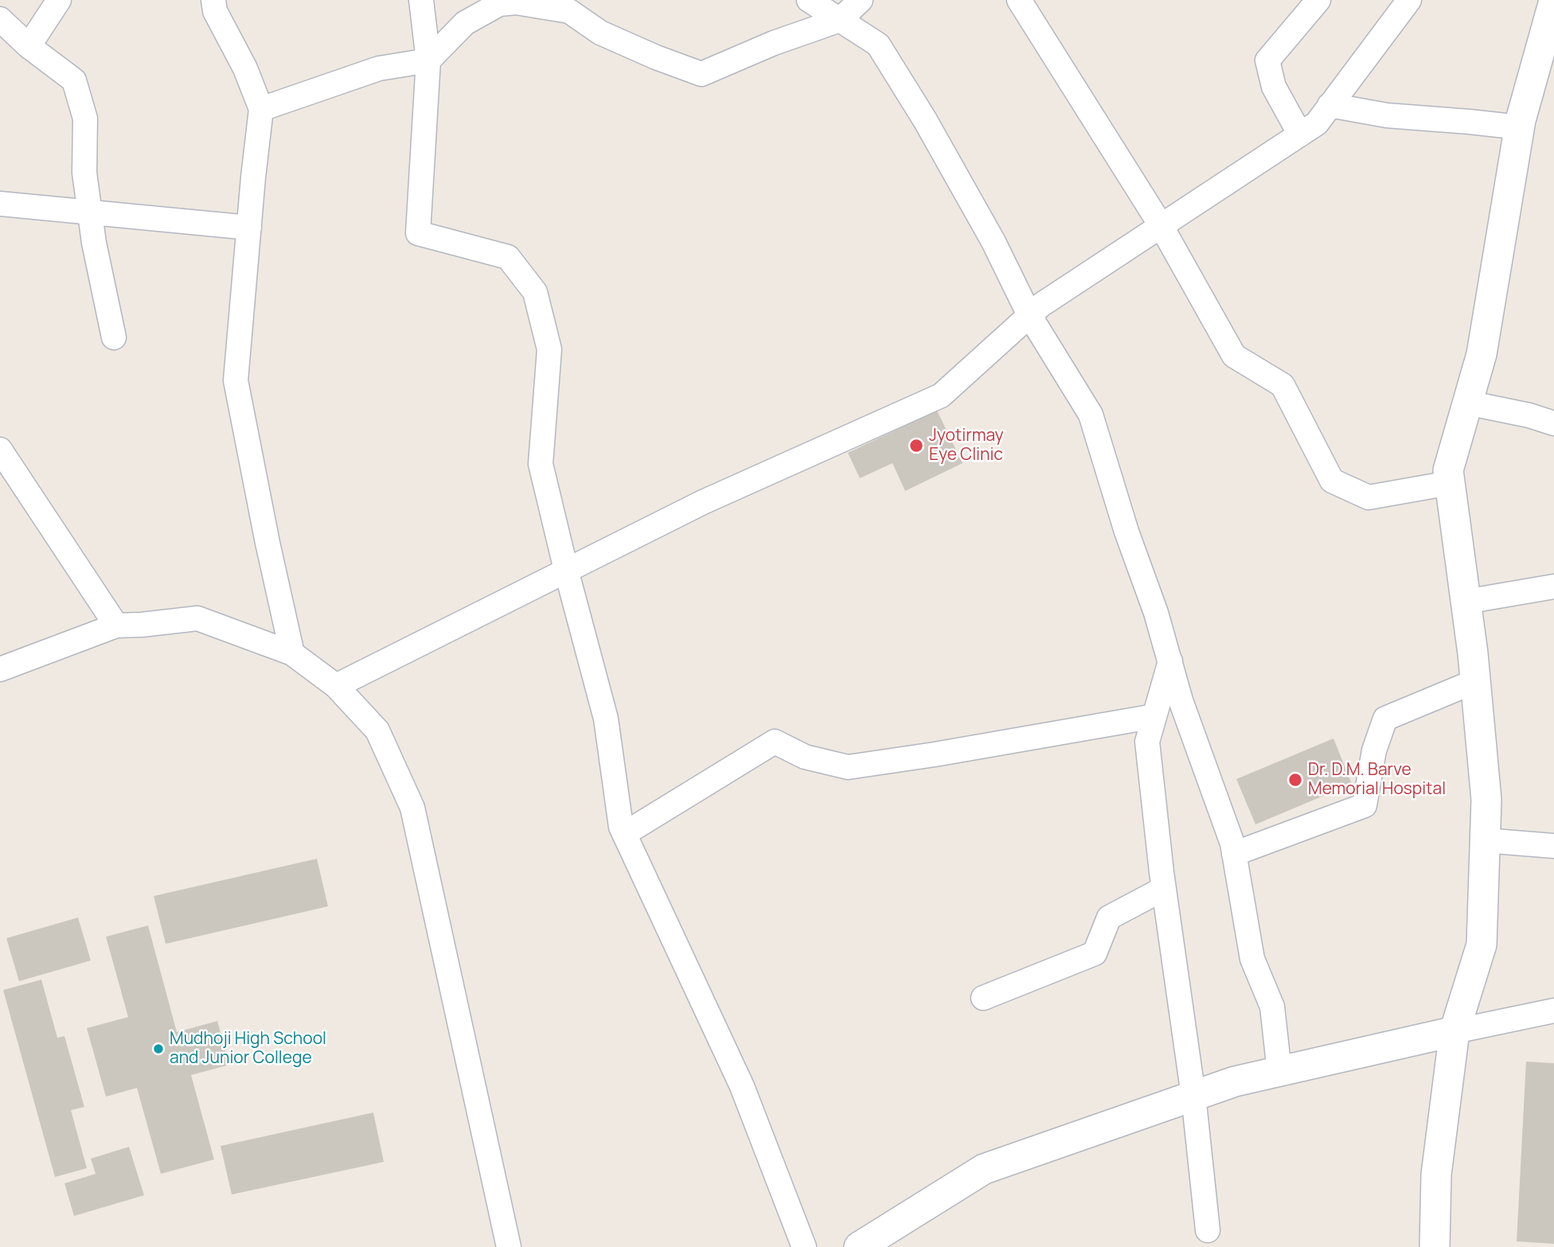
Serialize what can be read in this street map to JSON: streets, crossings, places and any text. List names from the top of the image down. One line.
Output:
{"places":["Jyotirmay Eye Clinic","Dr. D.M. Barve Memorial Hospital","Mudhoji High School and Junior College"]}
